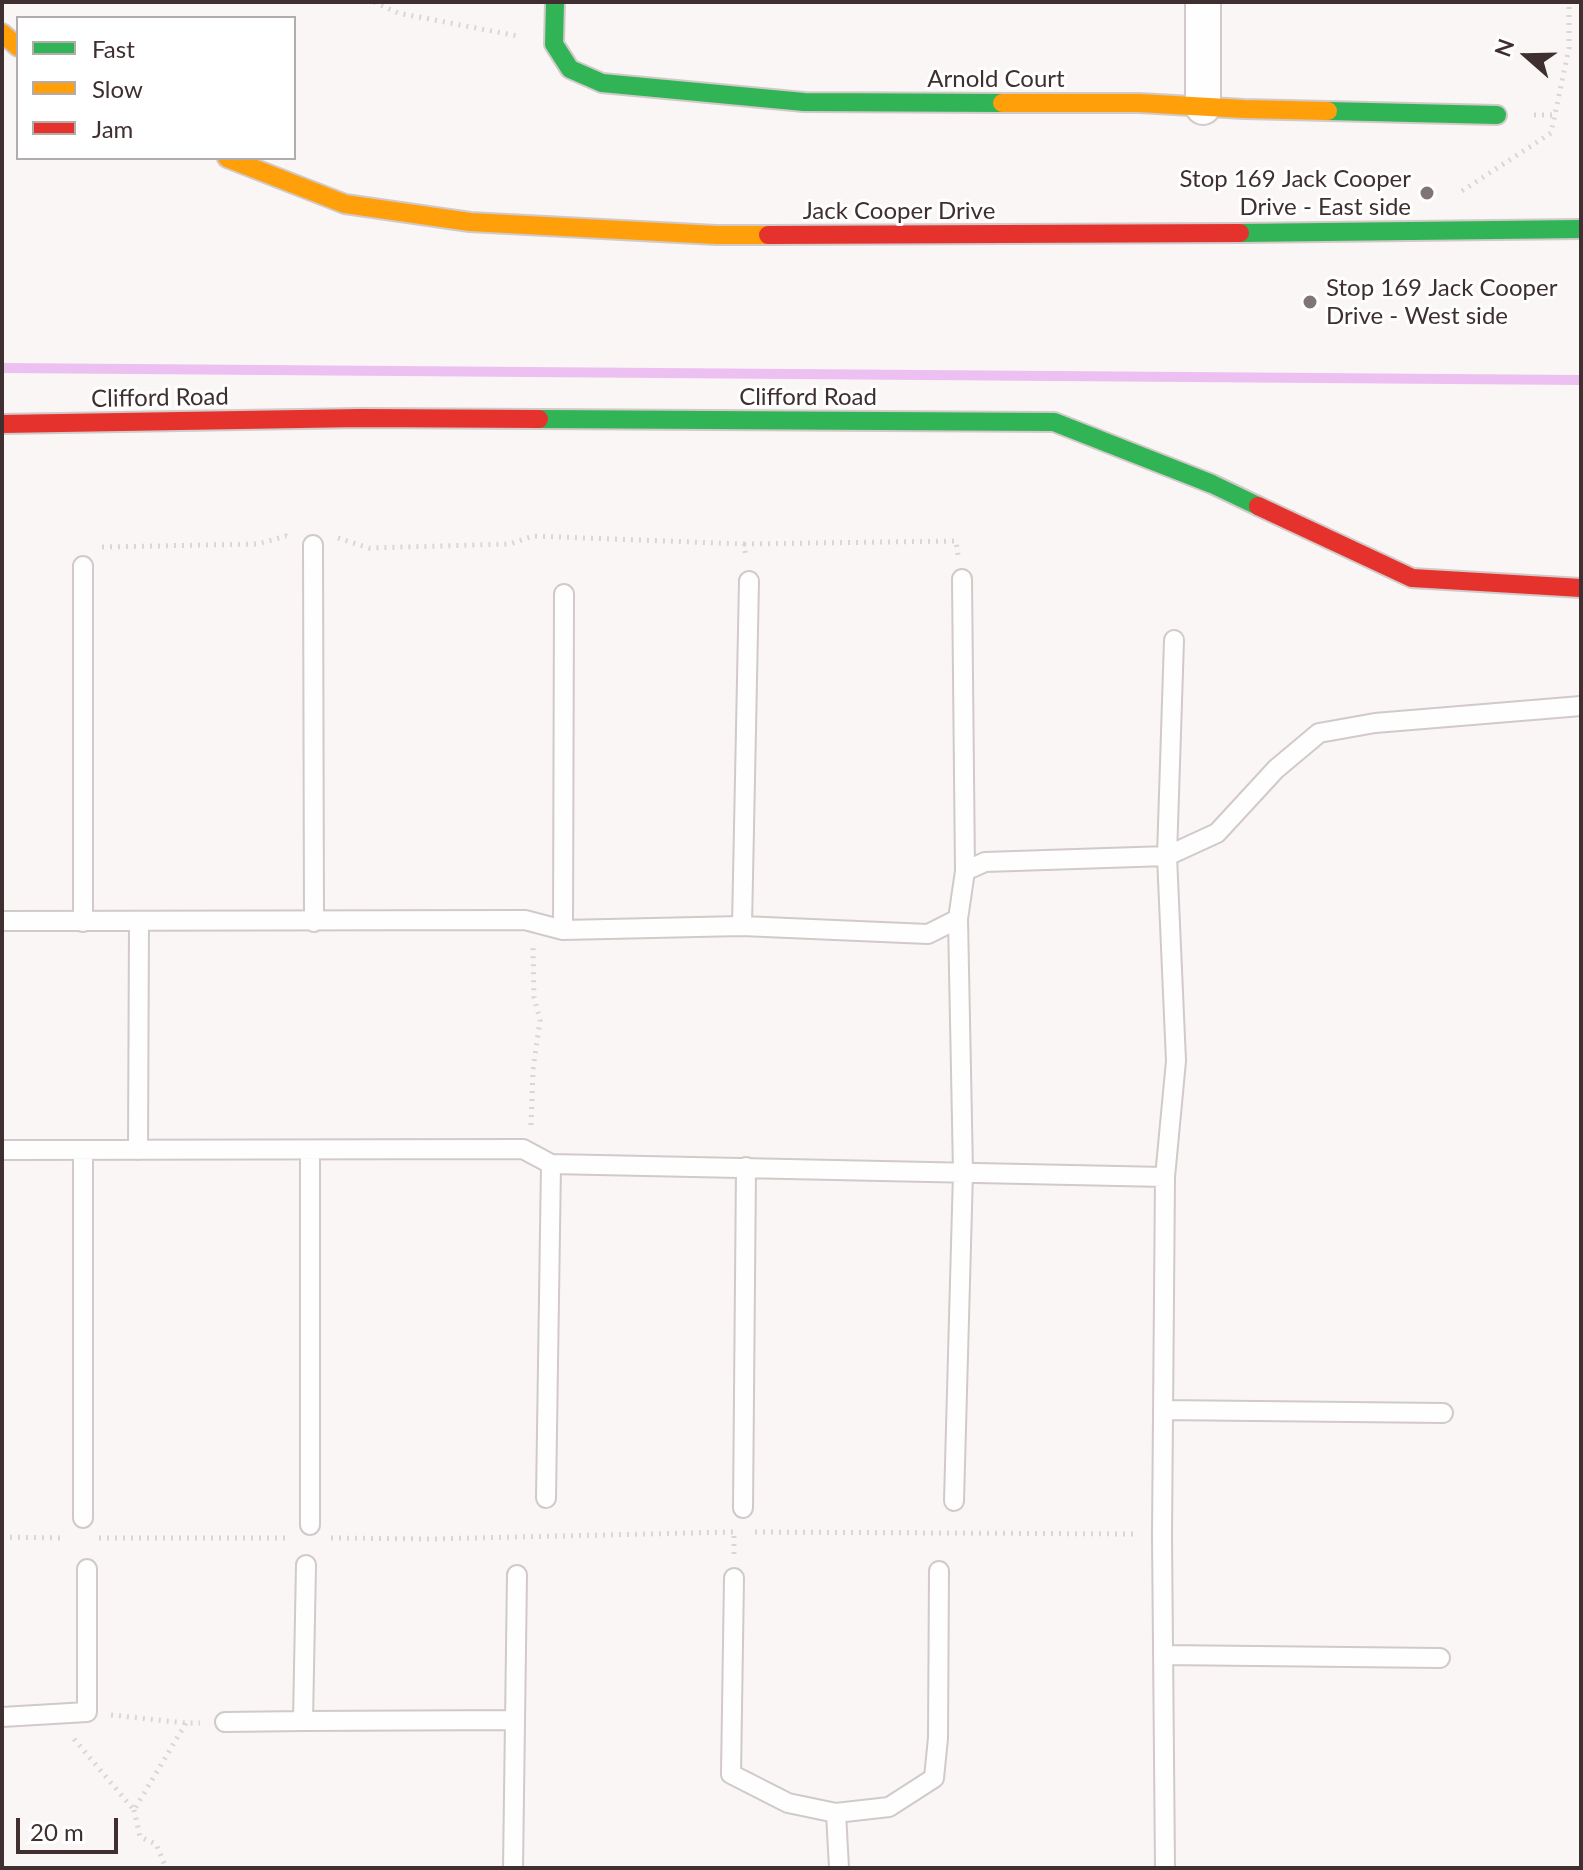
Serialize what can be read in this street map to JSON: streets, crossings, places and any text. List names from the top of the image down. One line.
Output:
{"streets":{"street":["Arnold Court","Jack Cooper Drive","Clifford Road"]},"places":["Stop 169 Jack Cooper Drive - East side","Stop 169 Jack Cooper Drive - West side"],"legend":["Fast","Slow","Jam"],"scale_bar":"20 m","north":"left"}
